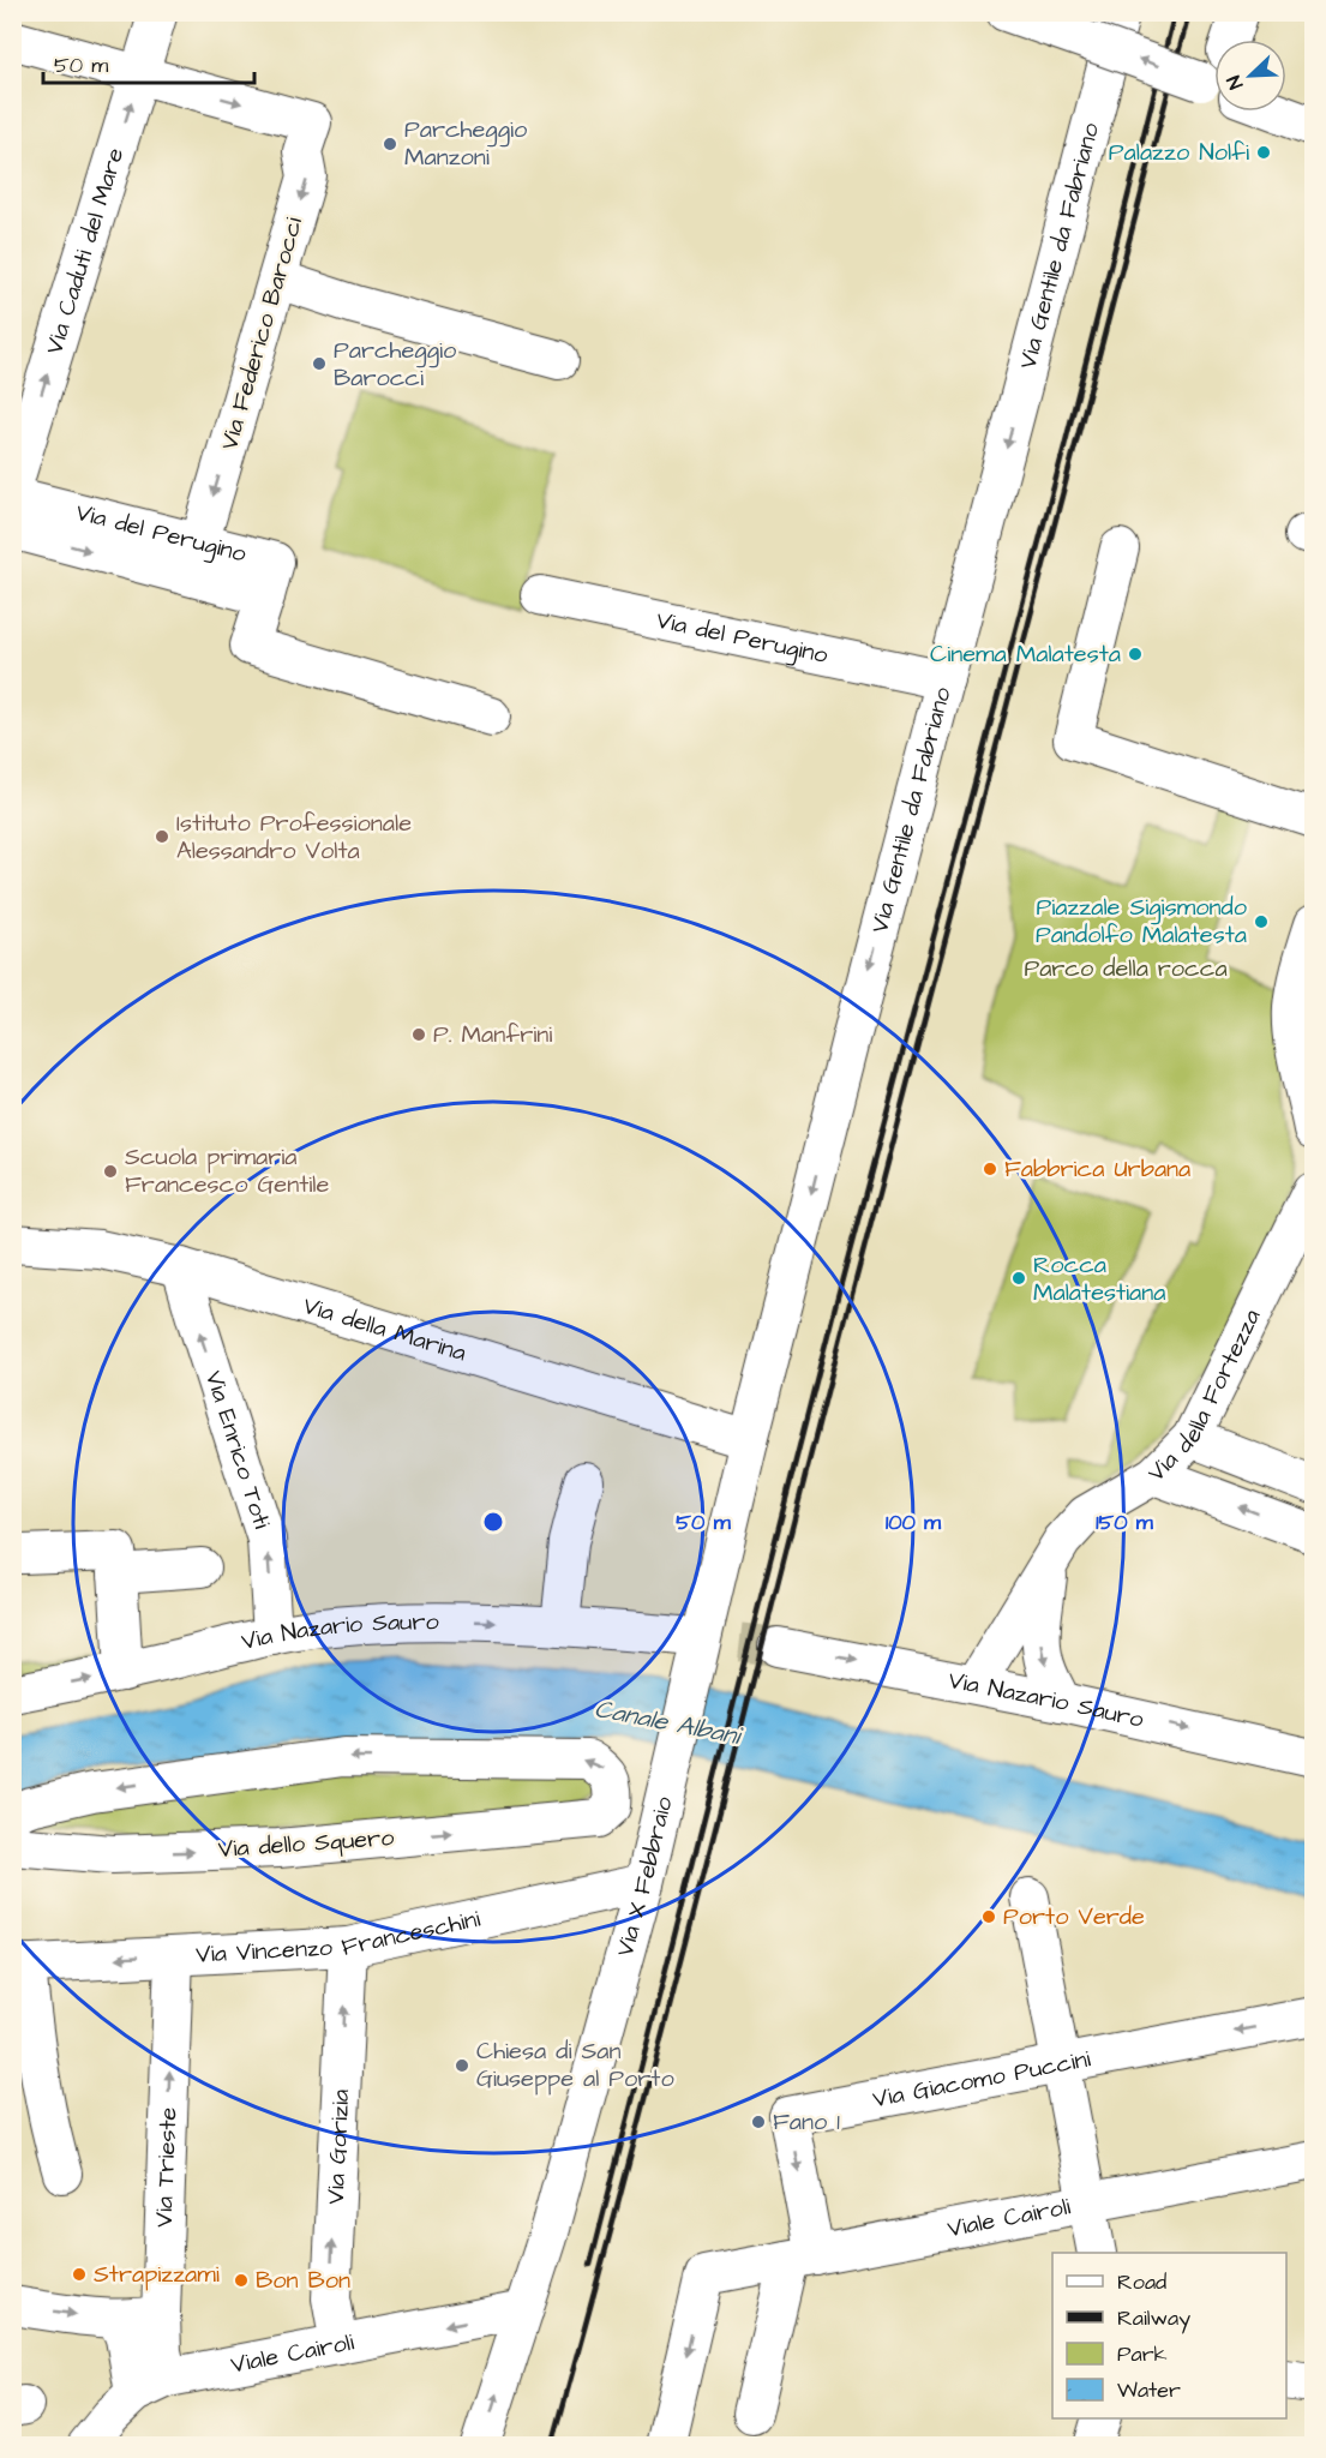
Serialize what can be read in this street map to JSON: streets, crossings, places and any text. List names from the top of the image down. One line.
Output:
{"streets":{"street":["Via Gentile da Fabriano","Via Caduti del Mare","Via Federico Barocci","Via del Perugino","Via della Marina","Via della Fortezza","Via Enrico Toti","Via Nazario Sauro","Via dello Squero","Via X Febbraio","Via Vincenzo Franceschini","Via Giacomo Puccini","Via Gorizia","Via Trieste","Viale Cairoli"]},"crossings":[["Via Gentile da Fabriano","Via del Perugino"],["Via Gentile da Fabriano","Via della Marina"],["Via Gentile da Fabriano","Via X Febbraio"],["Via Caduti del Mare","Via Federico Barocci"],["Via Federico Barocci","Via del Perugino"],["Via della Marina","Via Enrico Toti"],["Via della Marina","Via X Febbraio"],["Via della Fortezza","Via Nazario Sauro"],["Via Enrico Toti","Via Nazario Sauro"],["Via Nazario Sauro","Via X Febbraio"],["Via X Febbraio","Via Vincenzo Franceschini"],["Via X Febbraio","Viale Cairoli"],["Via Vincenzo Franceschini","Via Gorizia"],["Via Vincenzo Franceschini","Via Trieste"],["Via Giacomo Puccini","Viale Cairoli"],["Via Gorizia","Viale Cairoli"],["Via Trieste","Viale Cairoli"]],"one_way":["Via Gentile da Fabriano","Via Caduti del Mare","Via Giacomo Puccini","Via Gorizia","Via Trieste"],"water":["Canale Albani"],"parks":["Parco della rocca"],"places":["Parcheggio Manzoni","Palazzo Nolfi","Parcheggio Barocci","Cinema Malatesta","Istituto Professionale Alessandro Volta","Piazzale Sigismondo Pandolfo Malatesta","P. Manfrini","Fabbrica Urbana","Scuola primaria Francesco Gentile","Rocca Malatestiana","Porto Verde","Chiesa di San Giuseppe al Porto","Fano 1","Strapizzami","Bon Bon"],"legend":["Road","Railway","Park","Water"],"scale_bar":"50 m","north":"bottom left","rings":["50 m","100 m","150 m"]}
